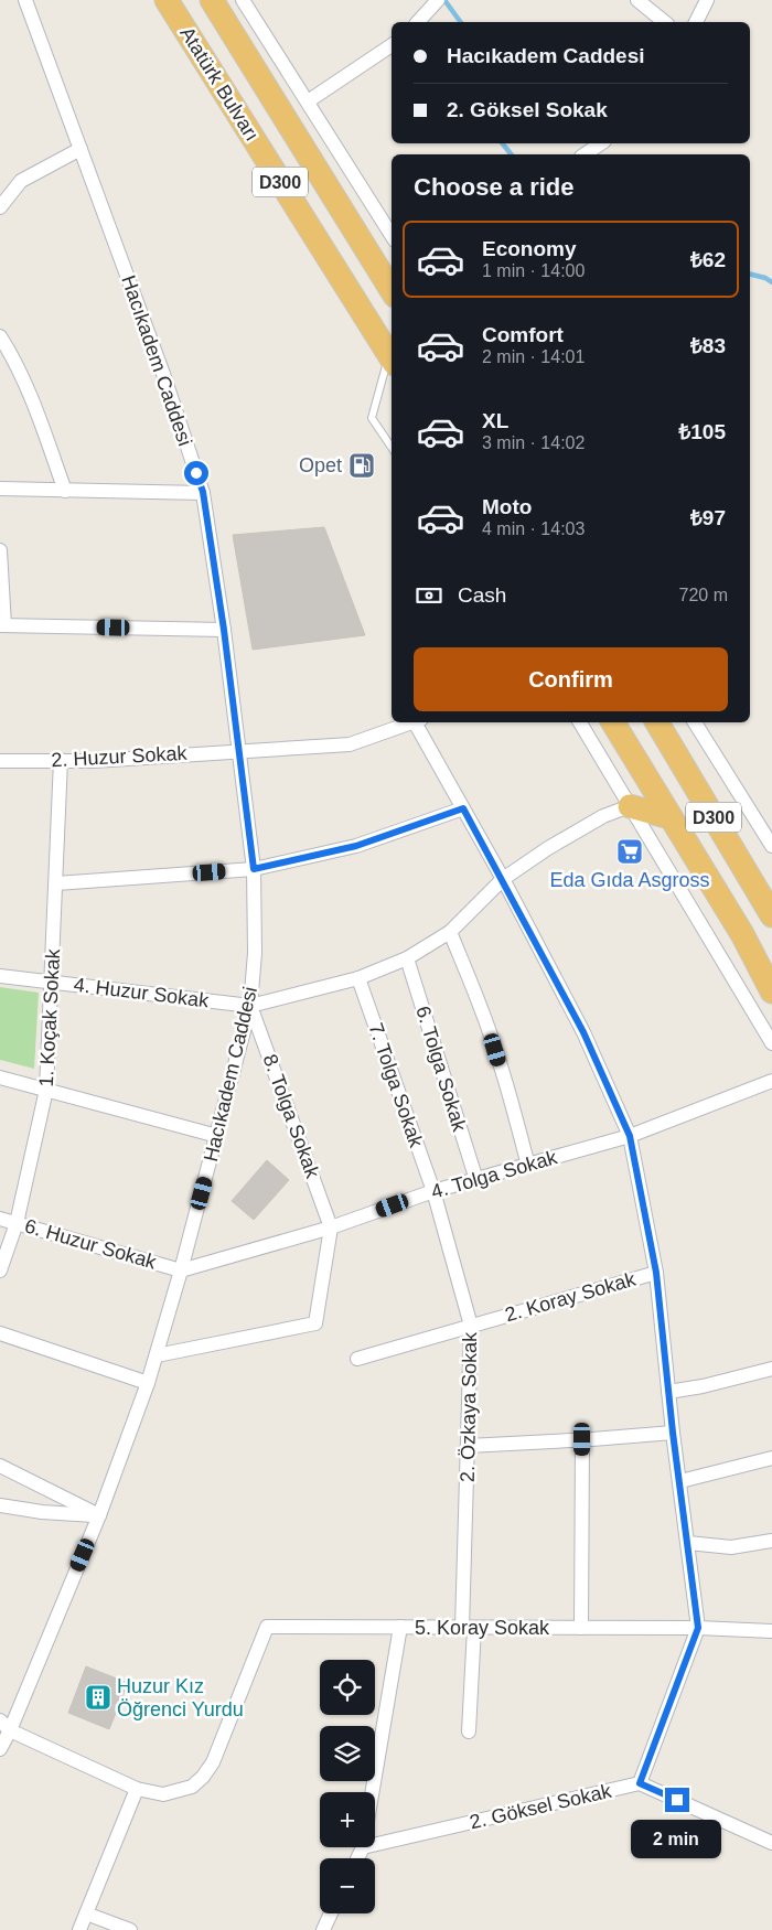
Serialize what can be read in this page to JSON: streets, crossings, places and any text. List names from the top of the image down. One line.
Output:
{"streets":{"highway":["Atatürk Bulvarı","D300"],"street":["Hacıkadem Caddesi","2. Huzur Sokak","4. Huzur Sokak","1. Koçak Sokak","6. Tolga Sokak","7. Tolga Sokak","8. Tolga Sokak","4. Tolga Sokak","6. Huzur Sokak","2. Koray Sokak","2. Özkaya Sokak","5. Koray Sokak","2. Göksel Sokak"]},"crossings":[["Hacıkadem Caddesi","2. Huzur Sokak"],["Hacıkadem Caddesi","4. Huzur Sokak"],["Hacıkadem Caddesi","8. Tolga Sokak"],["Hacıkadem Caddesi","4. Tolga Sokak"],["Hacıkadem Caddesi","6. Huzur Sokak"],["2. Huzur Sokak","1. Koçak Sokak"],["4. Huzur Sokak","1. Koçak Sokak"],["4. Huzur Sokak","8. Tolga Sokak"],["1. Koçak Sokak","6. Huzur Sokak"],["6. Tolga Sokak","4. Tolga Sokak"],["7. Tolga Sokak","4. Tolga Sokak"],["7. Tolga Sokak","2. Özkaya Sokak"],["8. Tolga Sokak","4. Tolga Sokak"],["4. Tolga Sokak","6. Huzur Sokak"],["4. Tolga Sokak","2. Özkaya Sokak"],["2. Koray Sokak","2. Özkaya Sokak"],["2. Özkaya Sokak","5. Koray Sokak"]],"places":{"fuel station":["Opet"],"supermarket":["Eda Gıda Asgross"],"building":["Huzur Kız Öğrenci Yurdu"]},"page":{"banner":["Hacıkadem Caddesi","2. Göksel Sokak"],"heading":"Choose a ride","list":[{"name":"Economy","note":"1 min · 14:00","value":"₺62"},{"name":"Comfort","note":"2 min · 14:01","value":"₺83"},{"name":"XL","note":"3 min · 14:02","value":"₺105"},{"name":"Moto","note":"4 min · 14:03","value":"₺97"}],"pay":["Cash","720 m"],"buttons":"Confirm","map_buttons":["+","−"],"bubble":"2 min"}}
